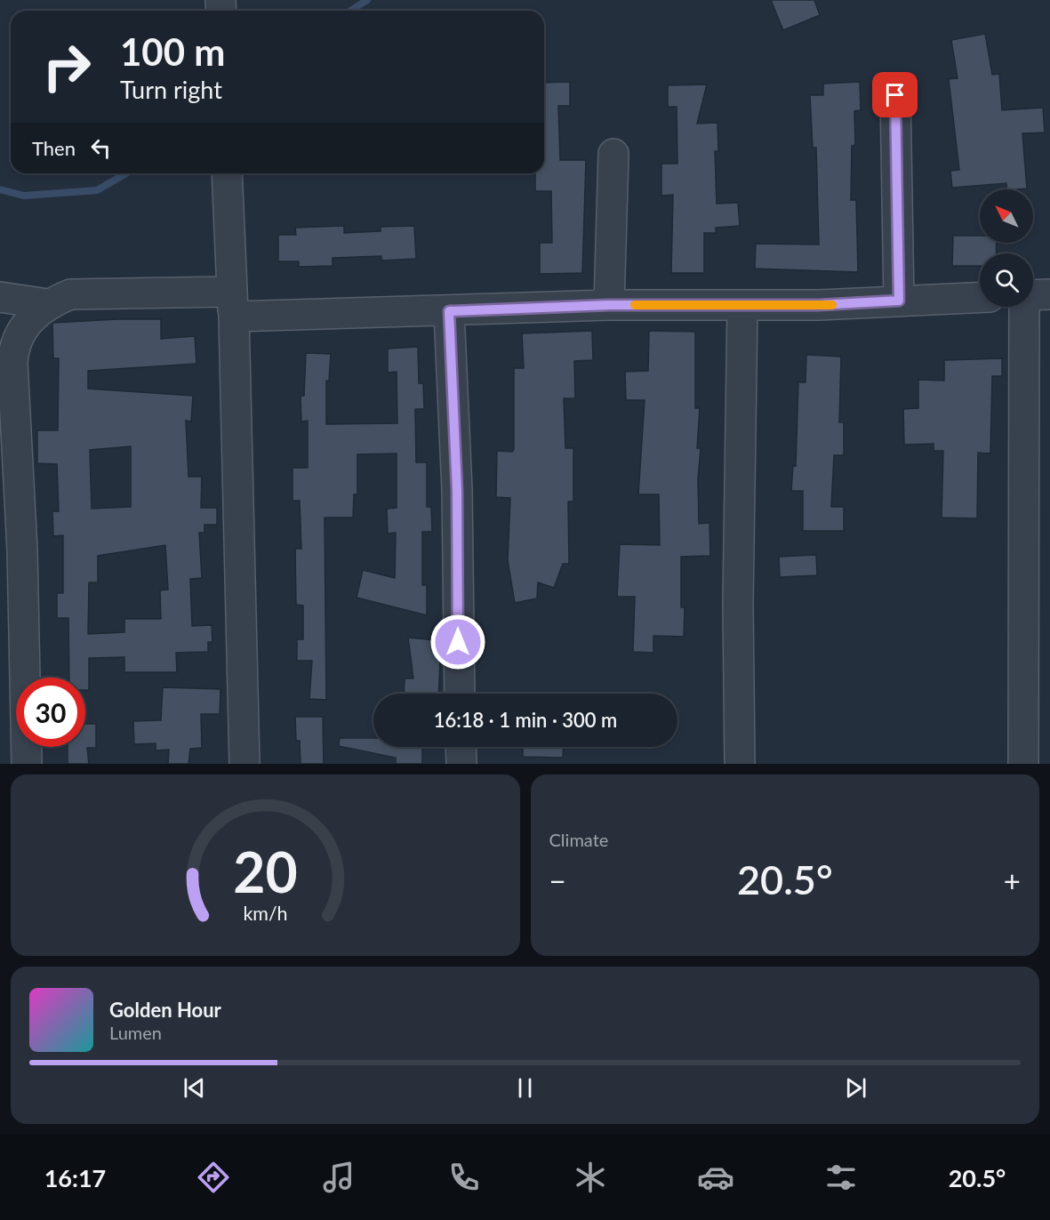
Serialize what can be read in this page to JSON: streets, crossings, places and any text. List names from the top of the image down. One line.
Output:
{"north":"top left","page":{"turn":["100 m","Turn right"],"then":"Then","limit":"30","trip":"16:18 · 1 min · 300 m","tile":"Climate","heat":["−","20.5°","+"],"song":["Golden Hour","Lumen"],"tabs":["16:17","20.5°"],"gauge":["20","km/h"]}}
